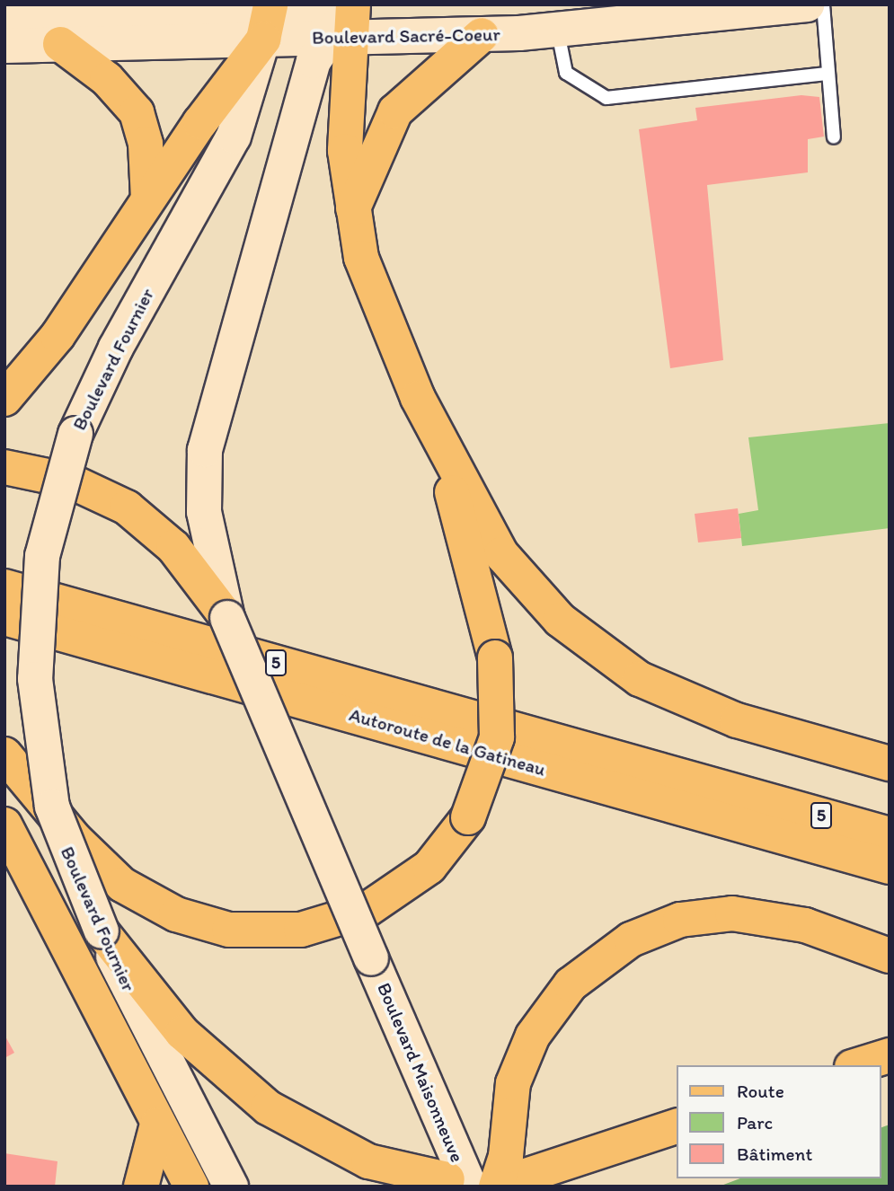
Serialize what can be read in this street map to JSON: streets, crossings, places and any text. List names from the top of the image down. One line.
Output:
{"streets":{"highway":["5","Autoroute de la Gatineau"],"main road":["Boulevard Sacré-Coeur","Boulevard Fournier","Boulevard Maisonneuve"]},"crossings":[["Boulevard Sacré-Coeur","Boulevard Fournier"]],"legend":["Route","Parc","Bâtiment"]}
